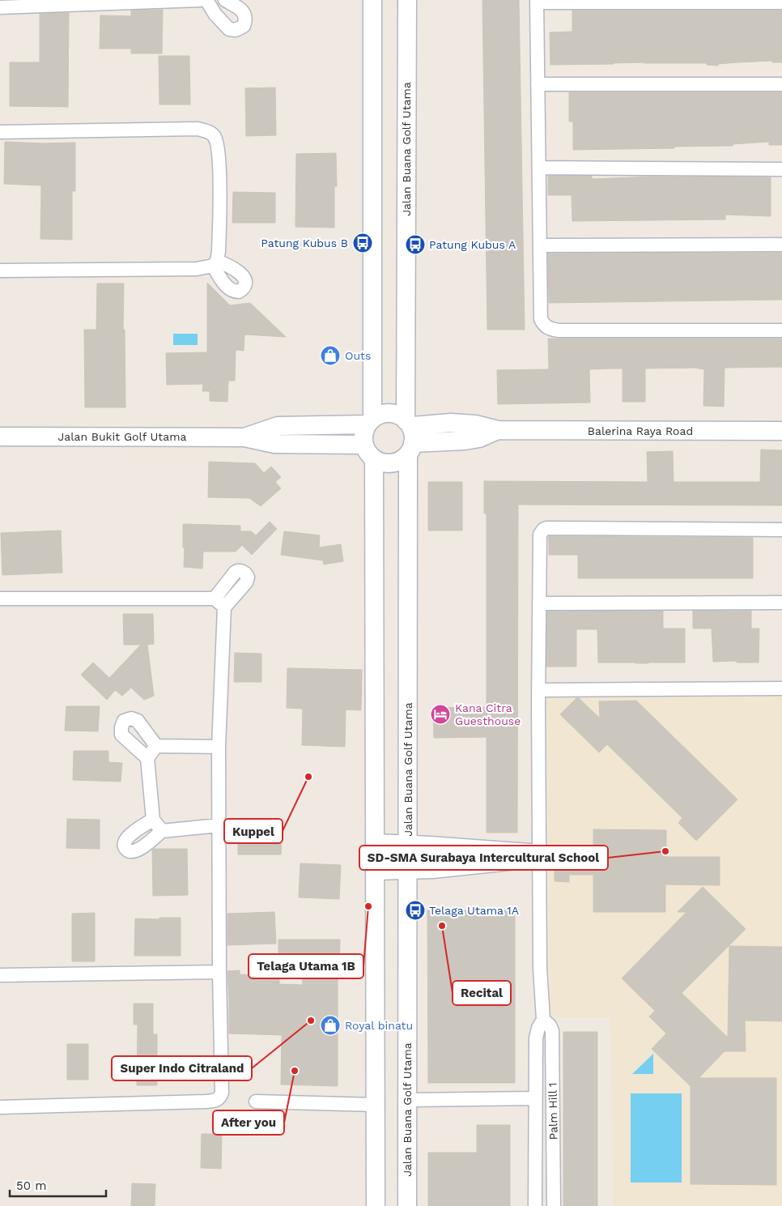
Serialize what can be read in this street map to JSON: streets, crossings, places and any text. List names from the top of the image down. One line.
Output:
{"streets":{"main road":["Jalan Buana Golf Utama","Balerina Raya Road","Jalan Bukit Golf Utama"],"street":["Palm Hill 1"]},"crossings":[["Jalan Buana Golf Utama","Balerina Raya Road"],["Jalan Buana Golf Utama","Jalan Bukit Golf Utama"],["Jalan Buana Golf Utama","Palm Hill 1"],["Balerina Raya Road","Jalan Bukit Golf Utama"]],"places":{"bus stop":["Patung Kubus B","Patung Kubus A","Telaga Utama 1A"],"shop":["Outs","Royal binatu"],"hotel":["Kana Citra Guesthouse"],"other":["Kuppel","SD-SMA Surabaya Intercultural School","Telaga Utama 1B","Recital","Super Indo Citraland","After you"]},"scale_bar":"50 m"}
